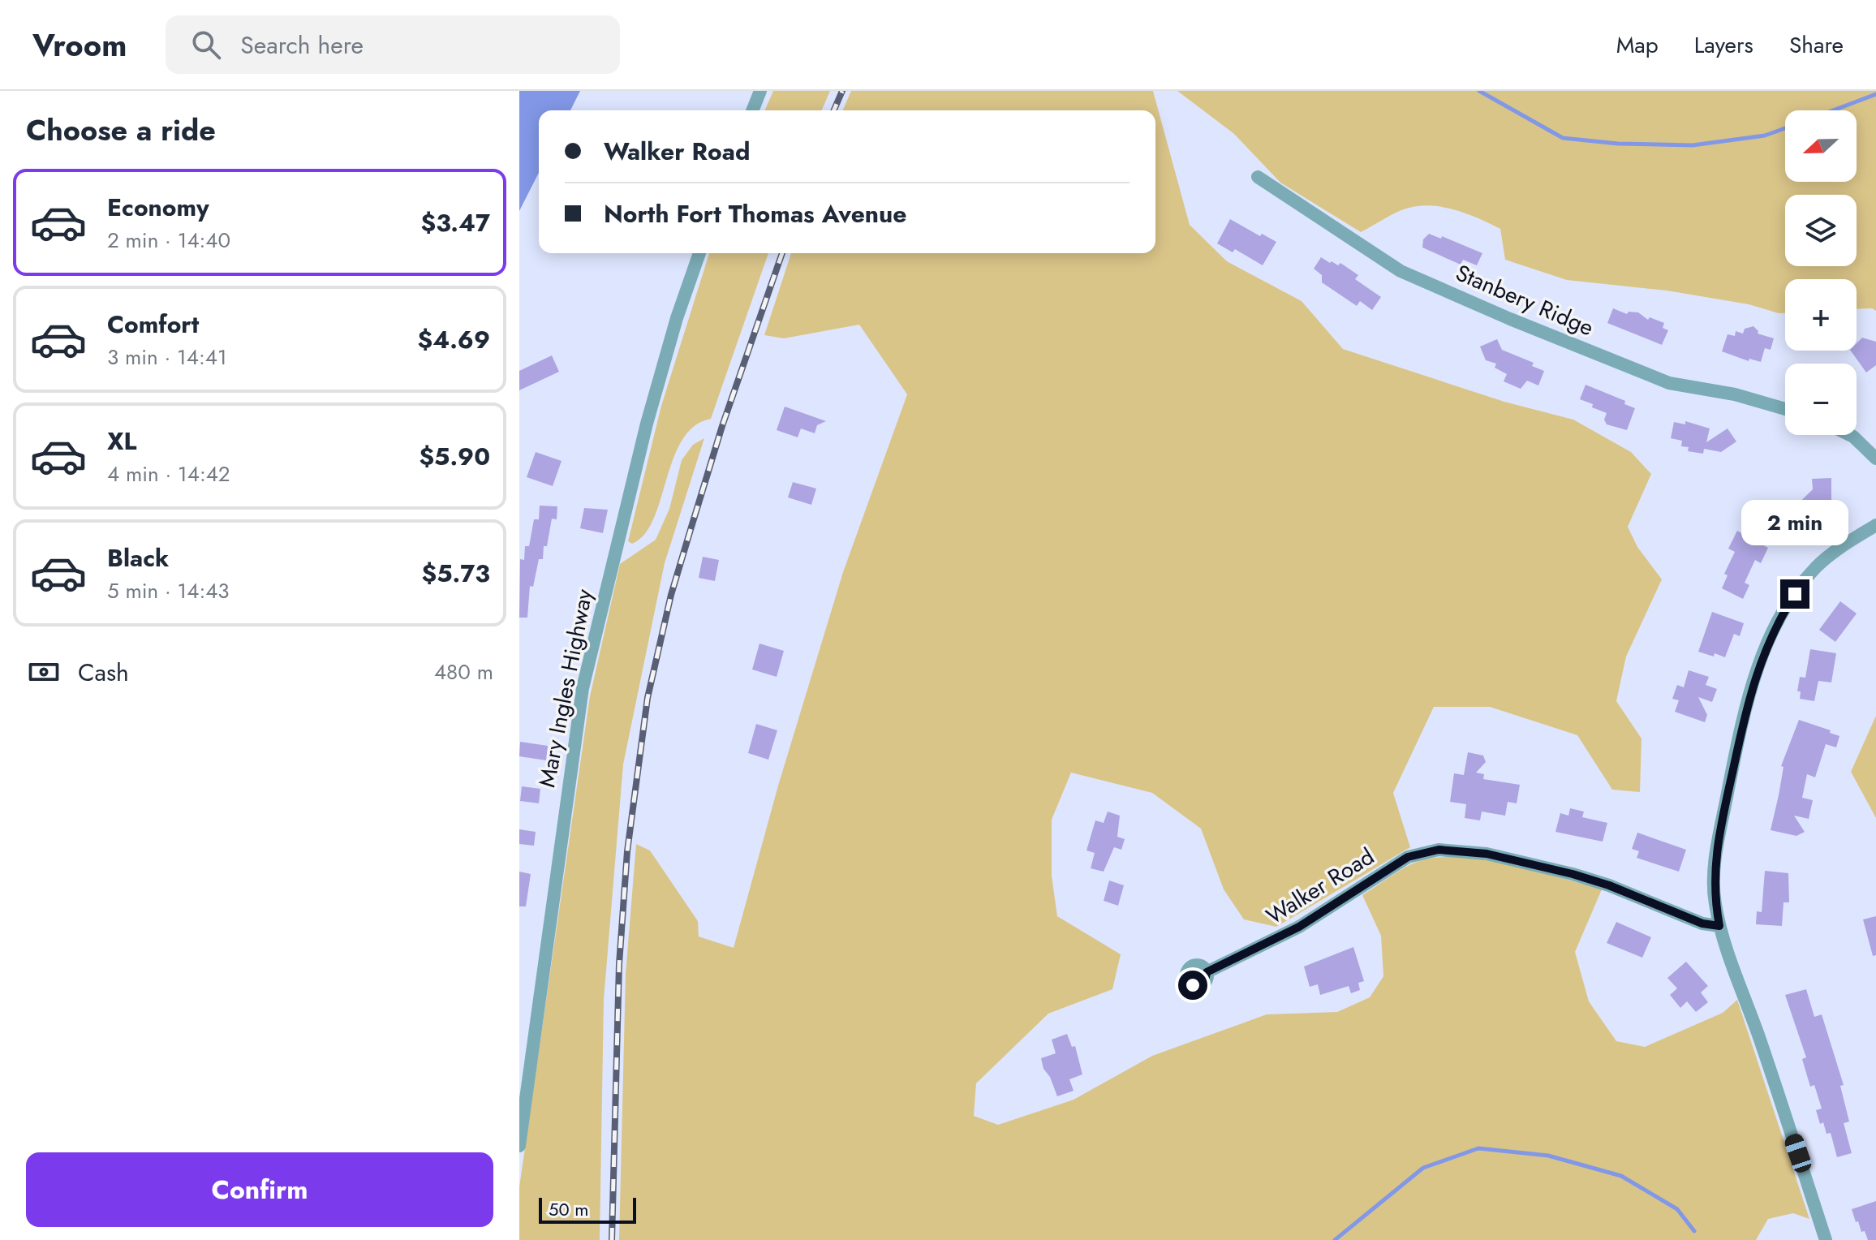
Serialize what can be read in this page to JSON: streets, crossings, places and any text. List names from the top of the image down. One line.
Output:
{"streets":{"street":["Stanbery Ridge","Mary Ingles Highway","Walker Road"]},"scale_bar":"50 m","north":"left","page":{"header":"Vroom","search":"Search here","nav":["Map","Layers","Share"],"heading":"Choose a ride","map_buttons":["+","−"],"banner":["Walker Road","North Fort Thomas Avenue"],"list":[{"name":"Economy","note":"2 min · 14:40","value":"$3.47"},{"name":"Comfort","note":"3 min · 14:41","value":"$4.69"},{"name":"XL","note":"4 min · 14:42","value":"$5.90"},{"name":"Black","note":"5 min · 14:43","value":"$5.73"}],"bubble":"2 min","pay":["Cash","480 m"],"buttons":"Confirm","scale":"50 m"}}
